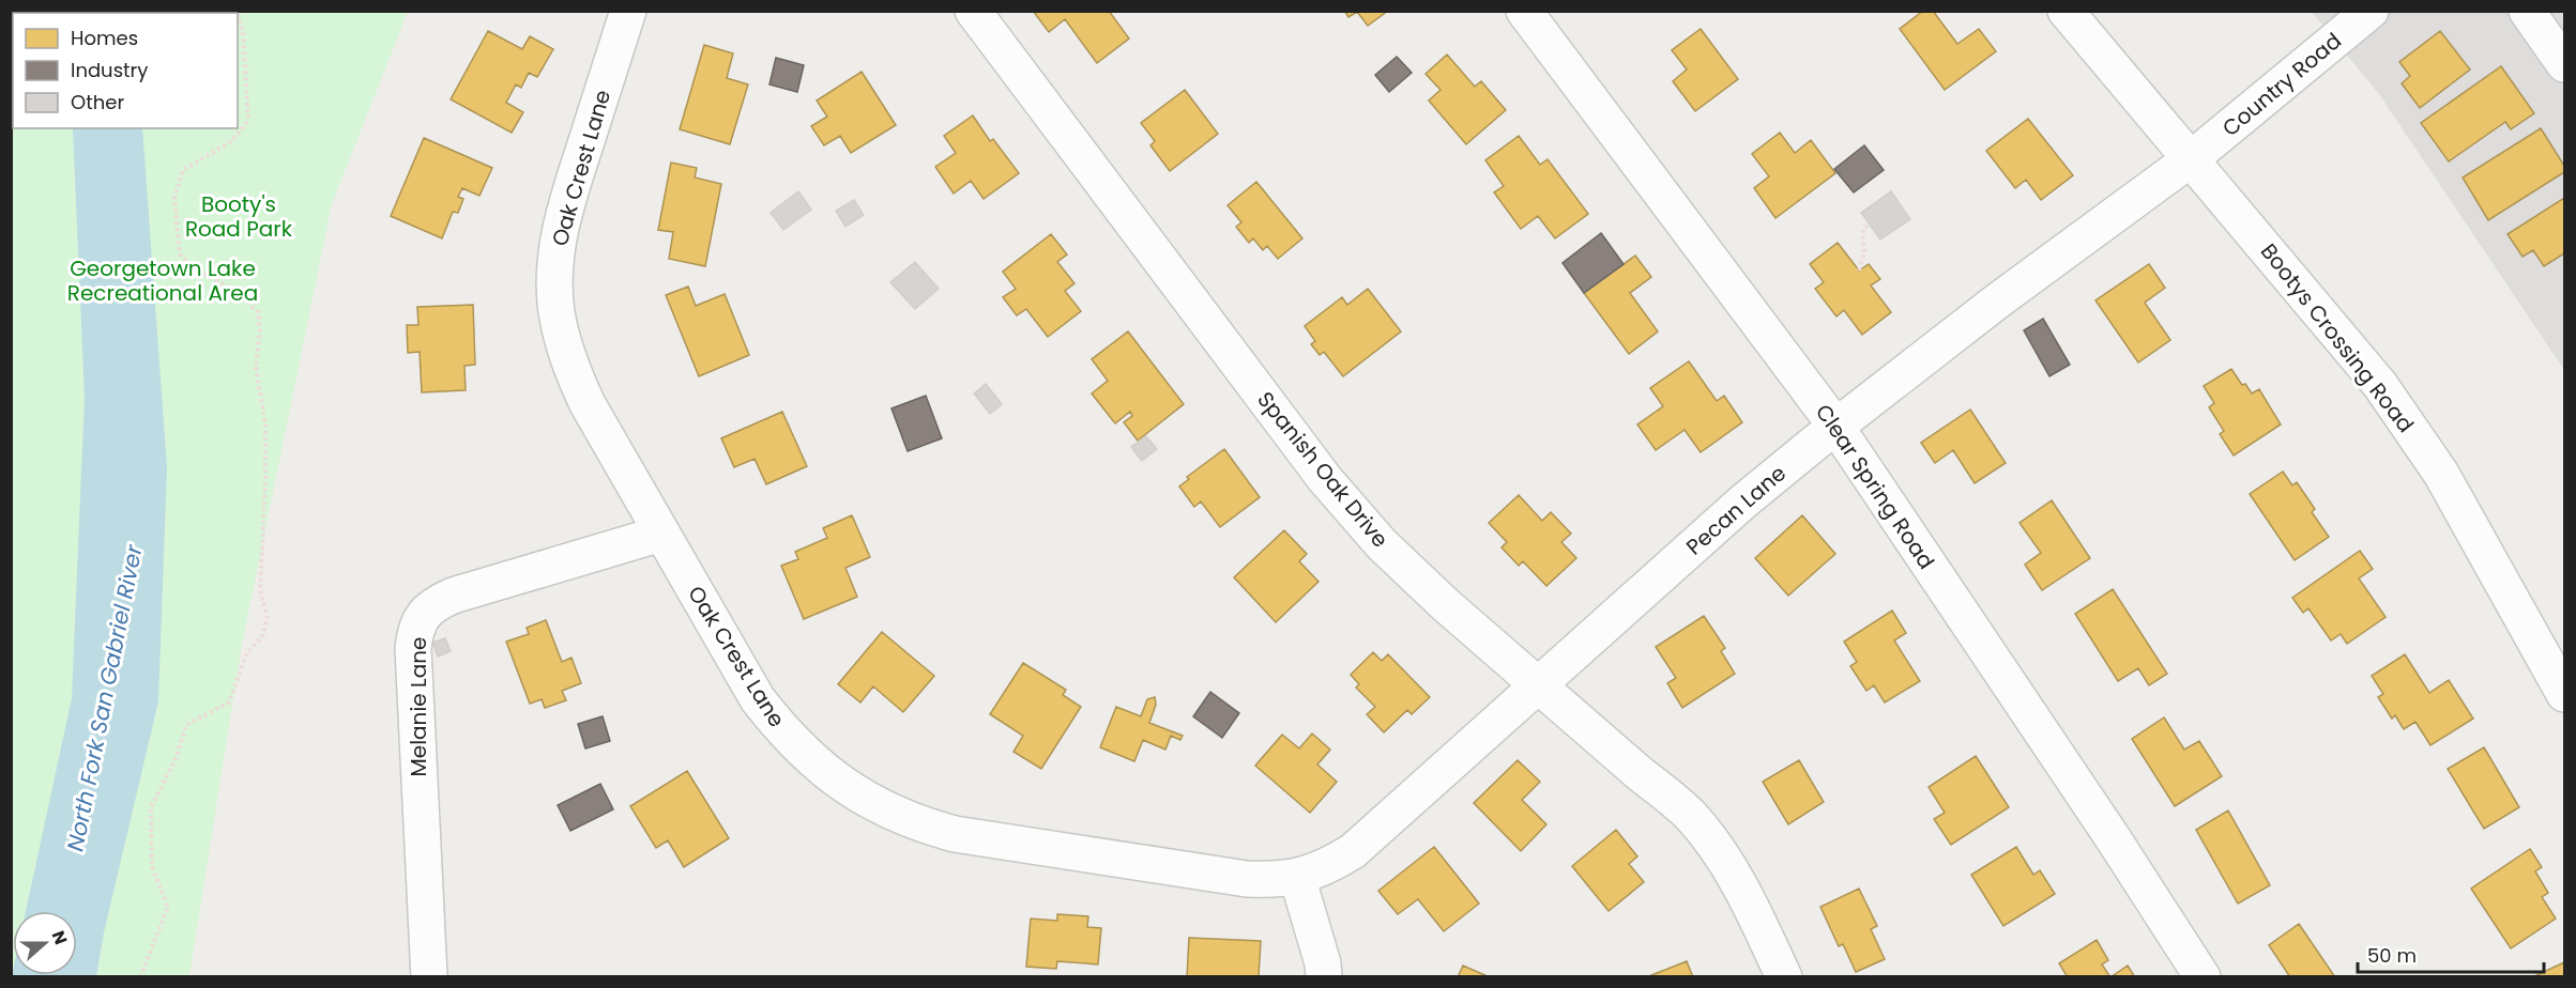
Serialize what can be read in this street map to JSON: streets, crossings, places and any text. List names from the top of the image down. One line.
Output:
{"streets":{"street":["Country Road","Oak Crest Lane","Bootys Crossing Road","Spanish Oak Drive","Clear Spring Road","Pecan Lane","Melanie Lane"]},"crossings":[["Country Road","Bootys Crossing Road"],["Country Road","Pecan Lane"],["Oak Crest Lane","Pecan Lane"],["Oak Crest Lane","Melanie Lane"],["Bootys Crossing Road","Pecan Lane"],["Spanish Oak Drive","Pecan Lane"],["Clear Spring Road","Pecan Lane"]],"water":["North Fork San Gabriel River"],"parks":["Booty's Road Park","Georgetown Lake Recreational Area"],"legend":["Homes","Industry","Other"],"scale_bar":"50 m","north":"right"}
